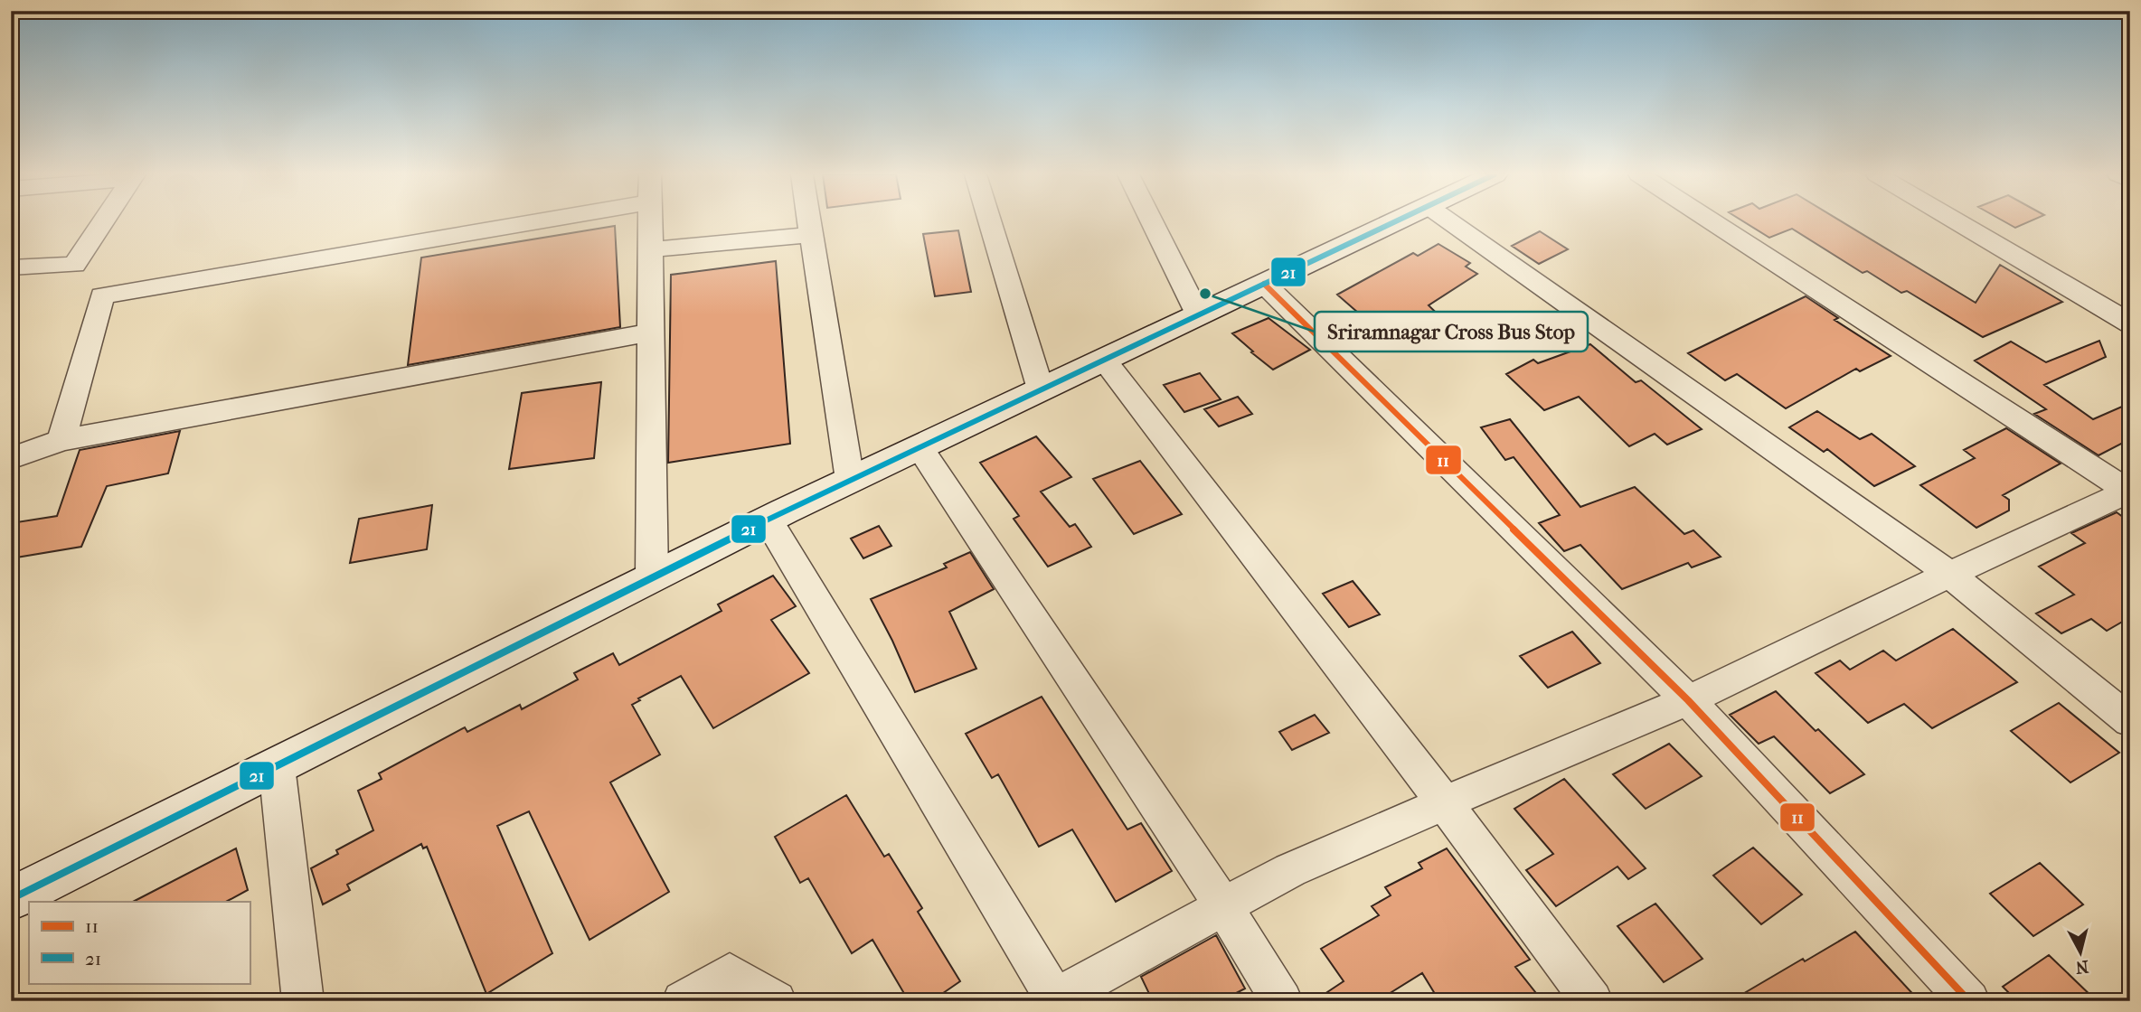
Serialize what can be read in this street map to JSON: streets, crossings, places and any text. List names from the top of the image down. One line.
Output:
{"places":["Sriramnagar Cross Bus Stop"],"lines":["transit line 21","transit line 11"],"legend":["11","21"],"north":"bottom"}
